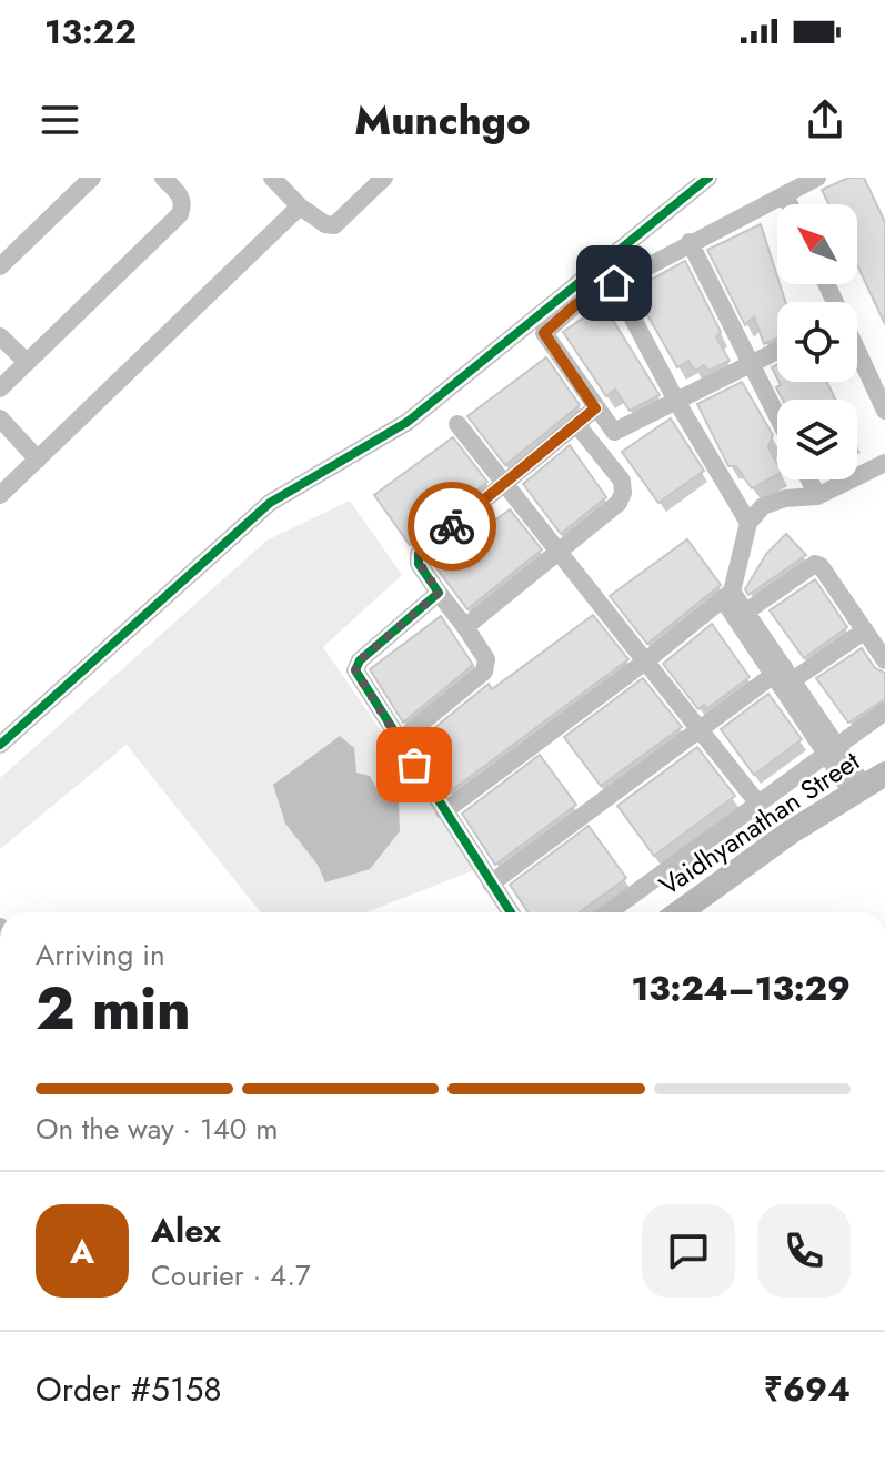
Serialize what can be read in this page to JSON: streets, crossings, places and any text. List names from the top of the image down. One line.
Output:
{"streets":{"main road":["Vaidhyanathan Street"]},"north":"top left","page":{"status":"13:22","header":"Munchgo","heading":["2 min","Arriving in","13:24–13:29"],"panel":["Alex","Courier · 4.7","Order #5158","₹694"],"bar":"On the way · 140 m","round":"A"}}
